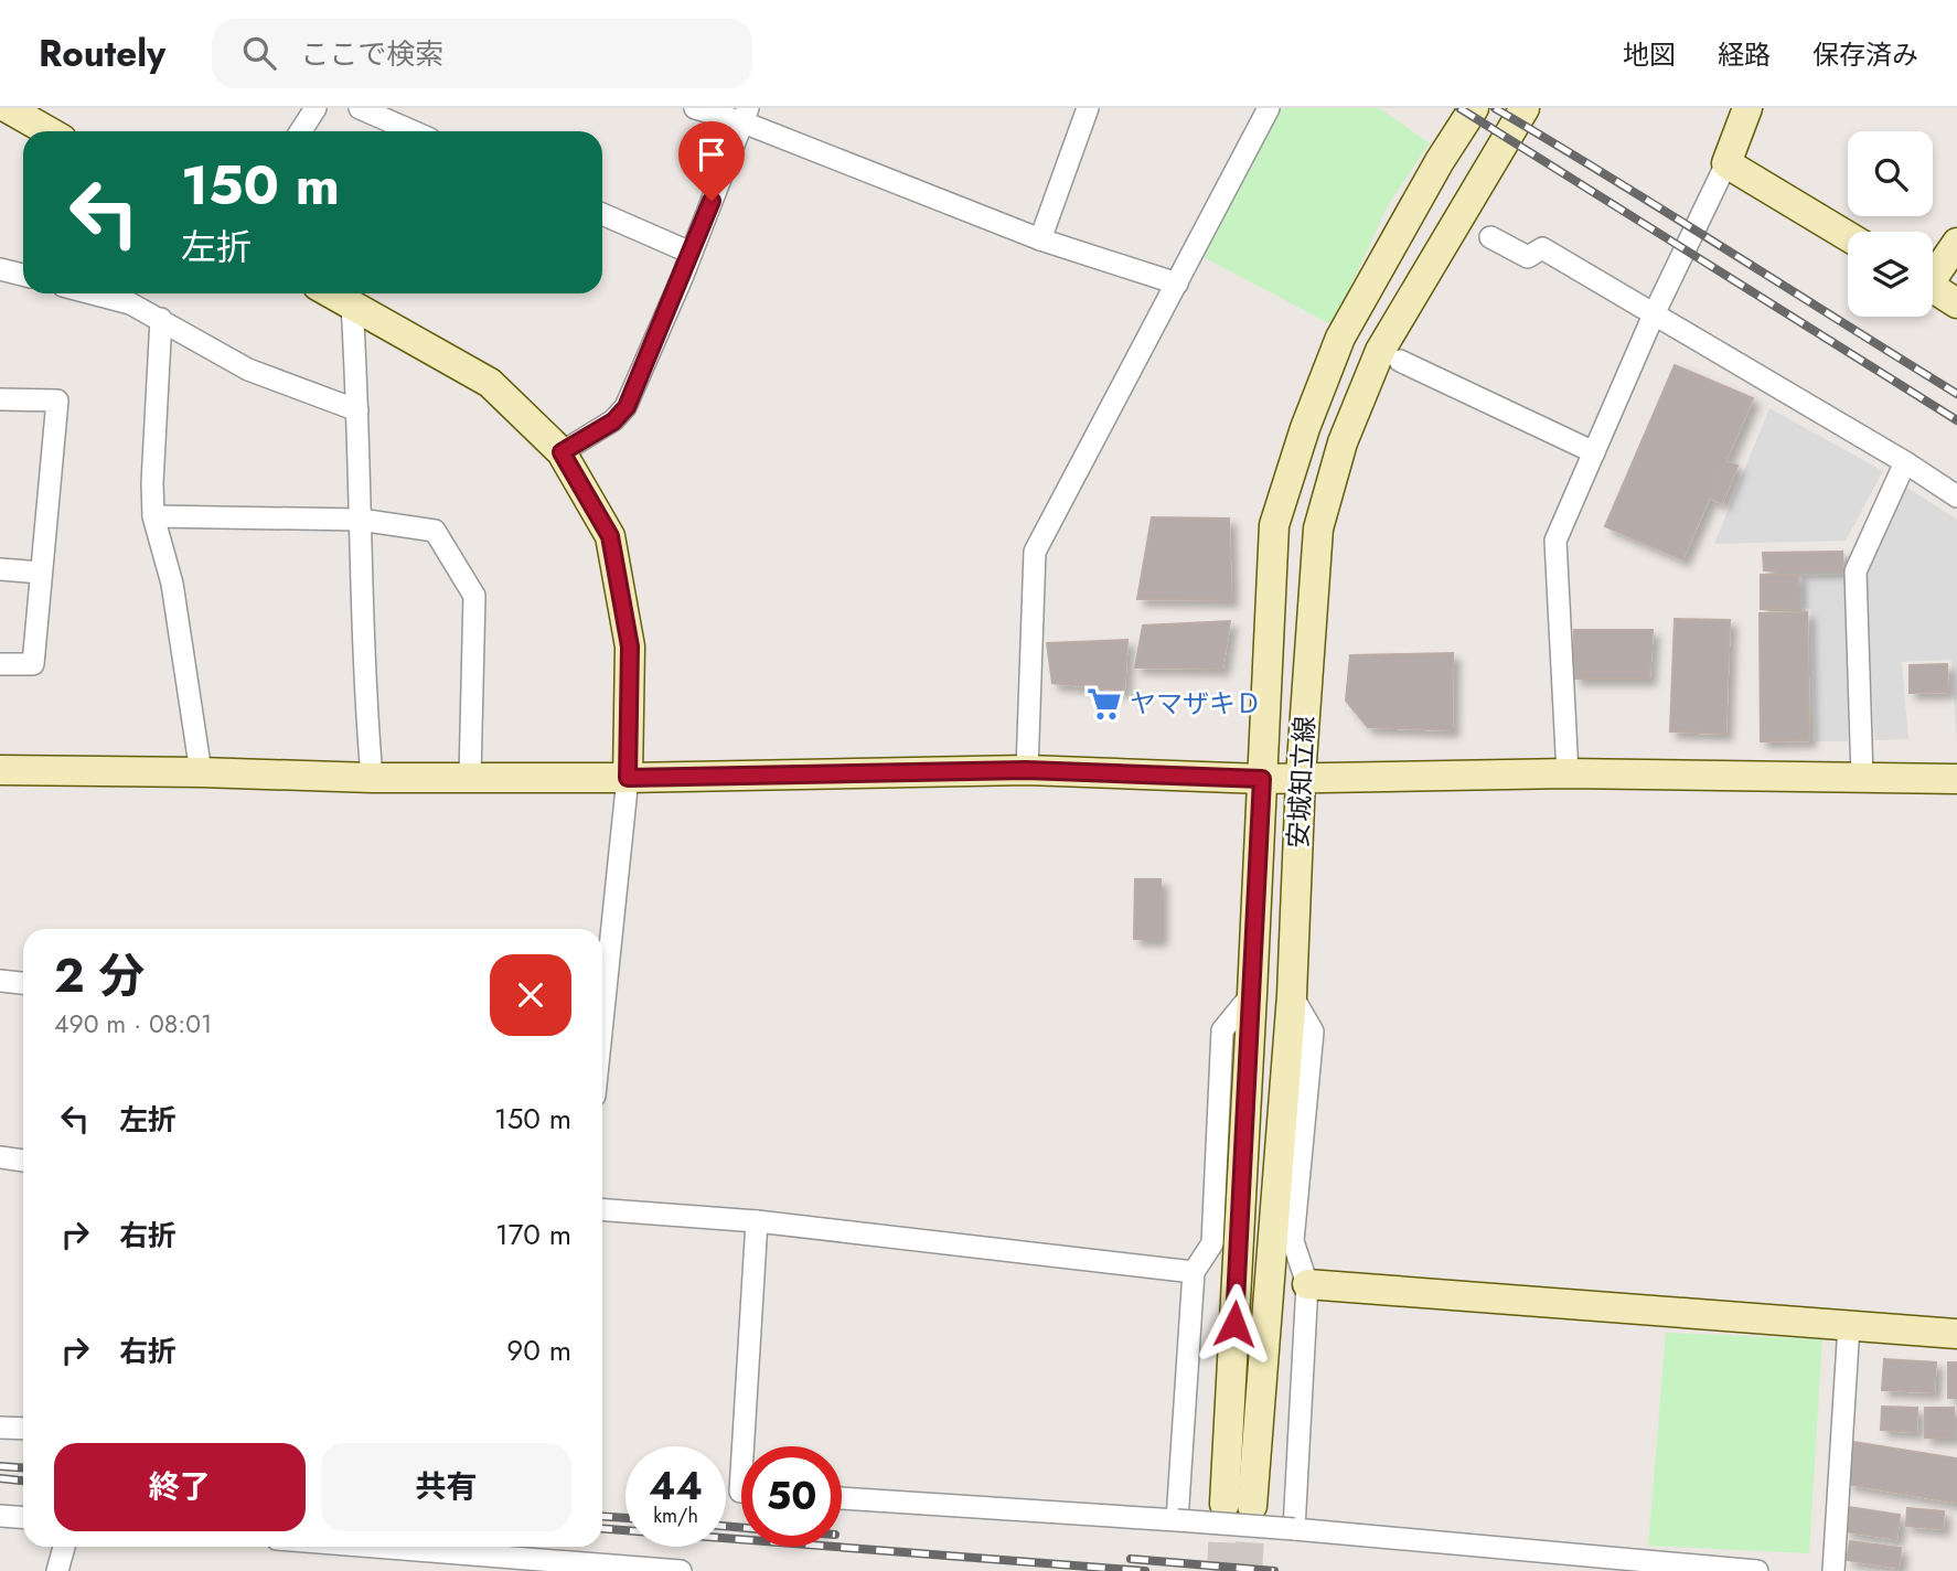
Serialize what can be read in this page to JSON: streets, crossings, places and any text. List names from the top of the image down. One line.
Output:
{"streets":{"street":["安城知立線"]},"places":{"supermarket":["ヤマザキＤ"]},"page":{"header":"Routely","search":"ここで検索","nav":["地図","経路","保存済み"],"turn":["150 m","左折"],"heading":["2 分","490 m · 08:01"],"list":[{"name":"左折","value":"150 m"},{"name":"右折","value":"170 m"},{"name":"右折","value":"90 m"}],"buttons":["終了","共有"],"speed":"44 km/h","limit":"50"}}
